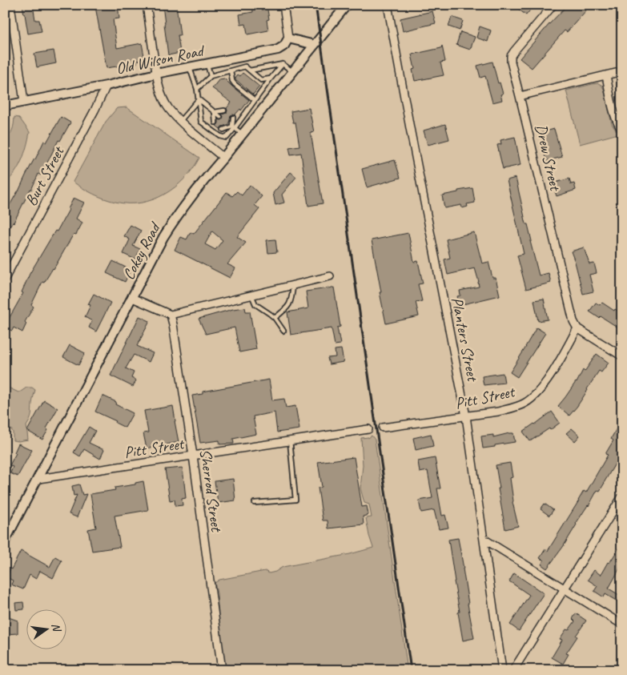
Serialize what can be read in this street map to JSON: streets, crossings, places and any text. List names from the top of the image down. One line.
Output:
{"streets":{"street":["Old Wilson Road","Drew Street","Burt Street","Cokey Road","Planters Street","Pitt Street","Sherrod Street"]},"crossings":[["Old Wilson Road","Burt Street"],["Drew Street","Pitt Street"],["Cokey Road","Pitt Street"],["Planters Street","Pitt Street"],["Pitt Street","Sherrod Street"]],"north":"right"}
